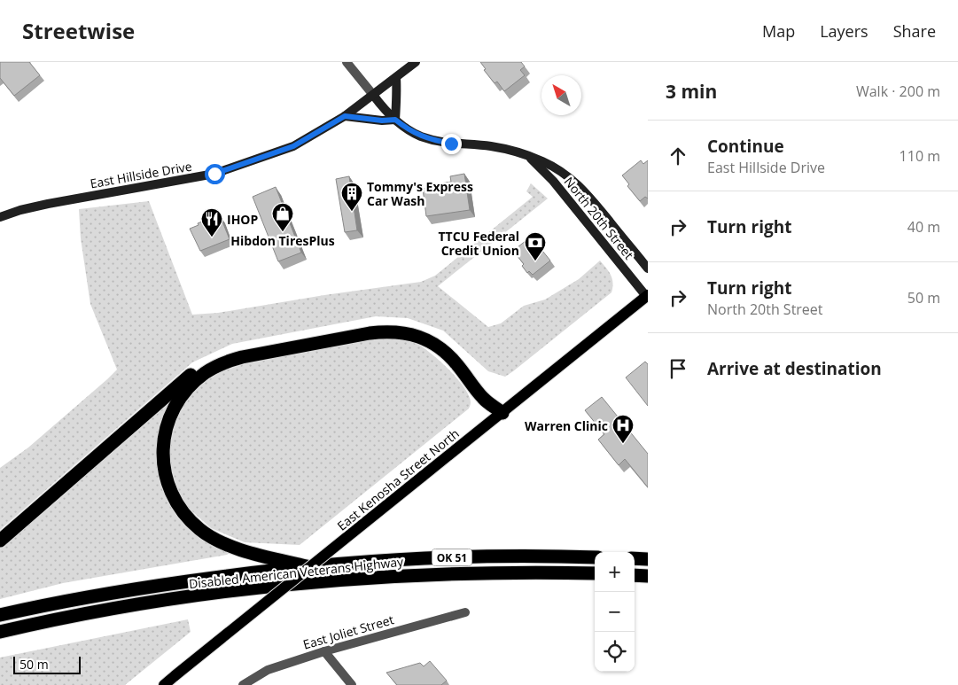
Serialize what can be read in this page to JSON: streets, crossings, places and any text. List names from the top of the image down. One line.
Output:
{"streets":{"highway":["OK 51","Disabled American Veterans Highway"],"main road":["East Kenosha Street North"],"street":["East Hillside Drive","North 20th Street","East Joliet Street"]},"crossings":[["East Hillside Drive","North 20th Street"],["North 20th Street","East Kenosha Street North"]],"places":{"building":["Tommy's Express Car Wash"],"shop":["Hibdon TiresPlus"],"restaurant":["IHOP"],"bank":["TTCU Federal Credit Union"],"hospital":["Warren Clinic"]},"scale_bar":"50 m","north":"top left","page":{"header":"Streetwise","nav":["Map","Layers","Share"],"heading":["3 min","Walk · 200 m"],"list":[["Continue","East Hillside Drive","110 m"],["Turn right","40 m"],["Turn right","North 20th Street","50 m"],"Arrive at destination"],"map_buttons":["+","−"],"scale":"50 m"}}
